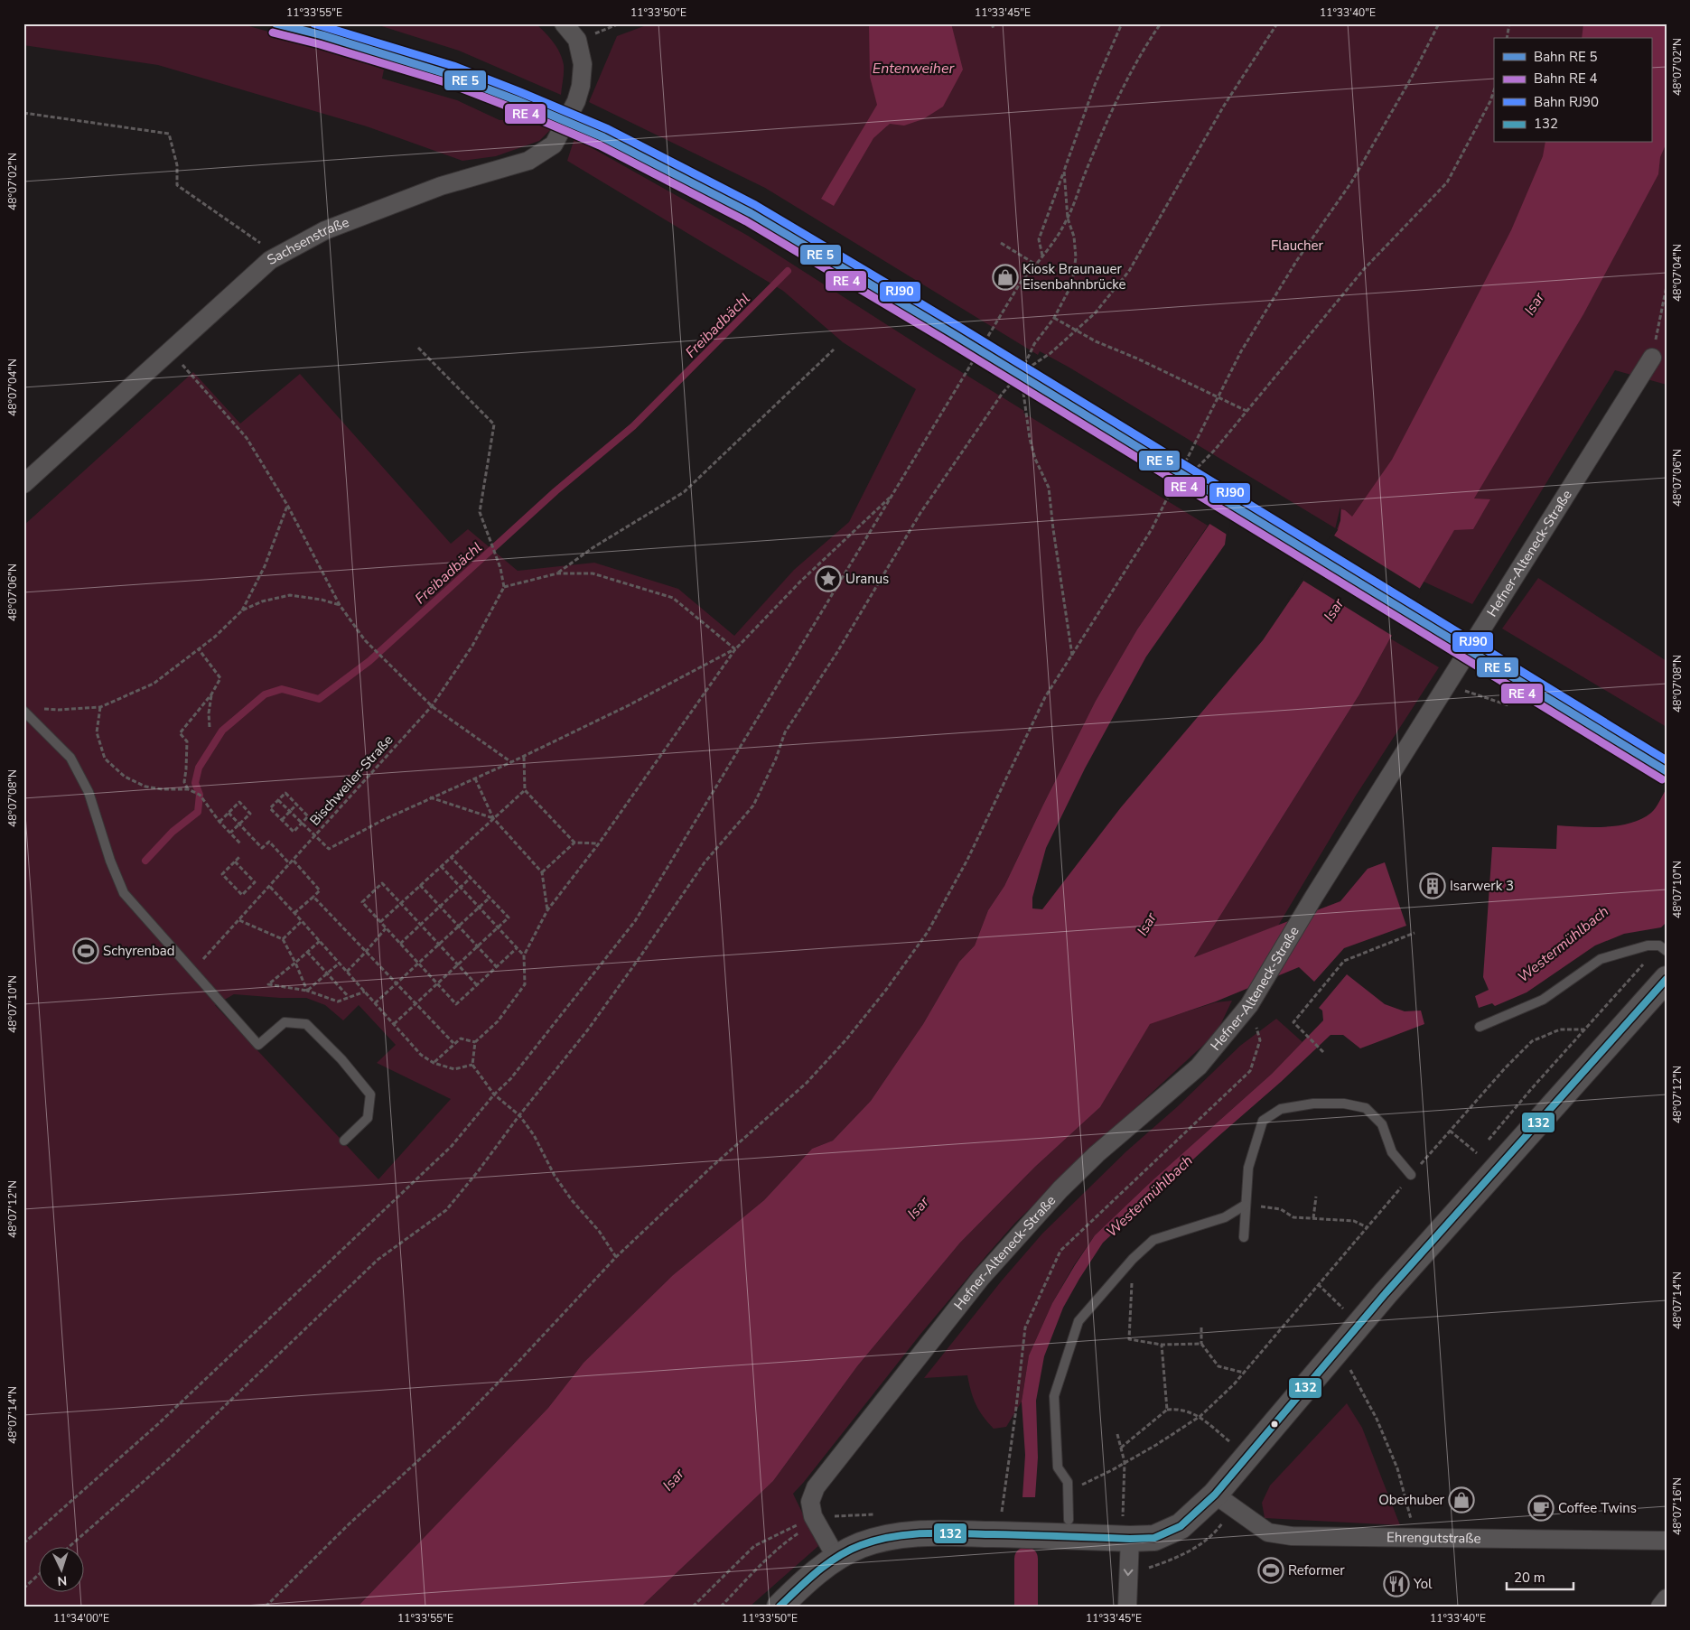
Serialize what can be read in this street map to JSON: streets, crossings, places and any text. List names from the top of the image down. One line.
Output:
{"streets":{"street":["Sachsenstraße","Hefner-Alteneck-Straße","Ehrengutstraße"],"path":["Bischweiler-Straße"]},"water":["Entenweiher","Isar","Freibadbächl","Westermühlbach"],"parks":["Flaucher"],"places":{"shop":["Kiosk Braunauer Eisenbahnbrücke","Oberhuber"],"place":["Uranus"],"building":["Isarwerk 3"],"sports":["Schyrenbad","Reformer"],"cafe":["Coffee Twins"],"restaurant":["Yol"]},"lines":["rail line RJ90","transit line 132"],"legend":["Bahn RE 5","Bahn RE 4","Bahn RJ90","132"],"scale_bar":"20 m","north":"bottom","coordinates":["11°33'55\"E","11°33'50\"E","11°33'45\"E","11°33'40\"E","48°07'02\"N","48°07'04\"N","48°07'06\"N","48°07'08\"N","48°07'10\"N","48°07'12\"N","48°07'14\"N","48°07'16\"N","11°34'00\"E"]}
